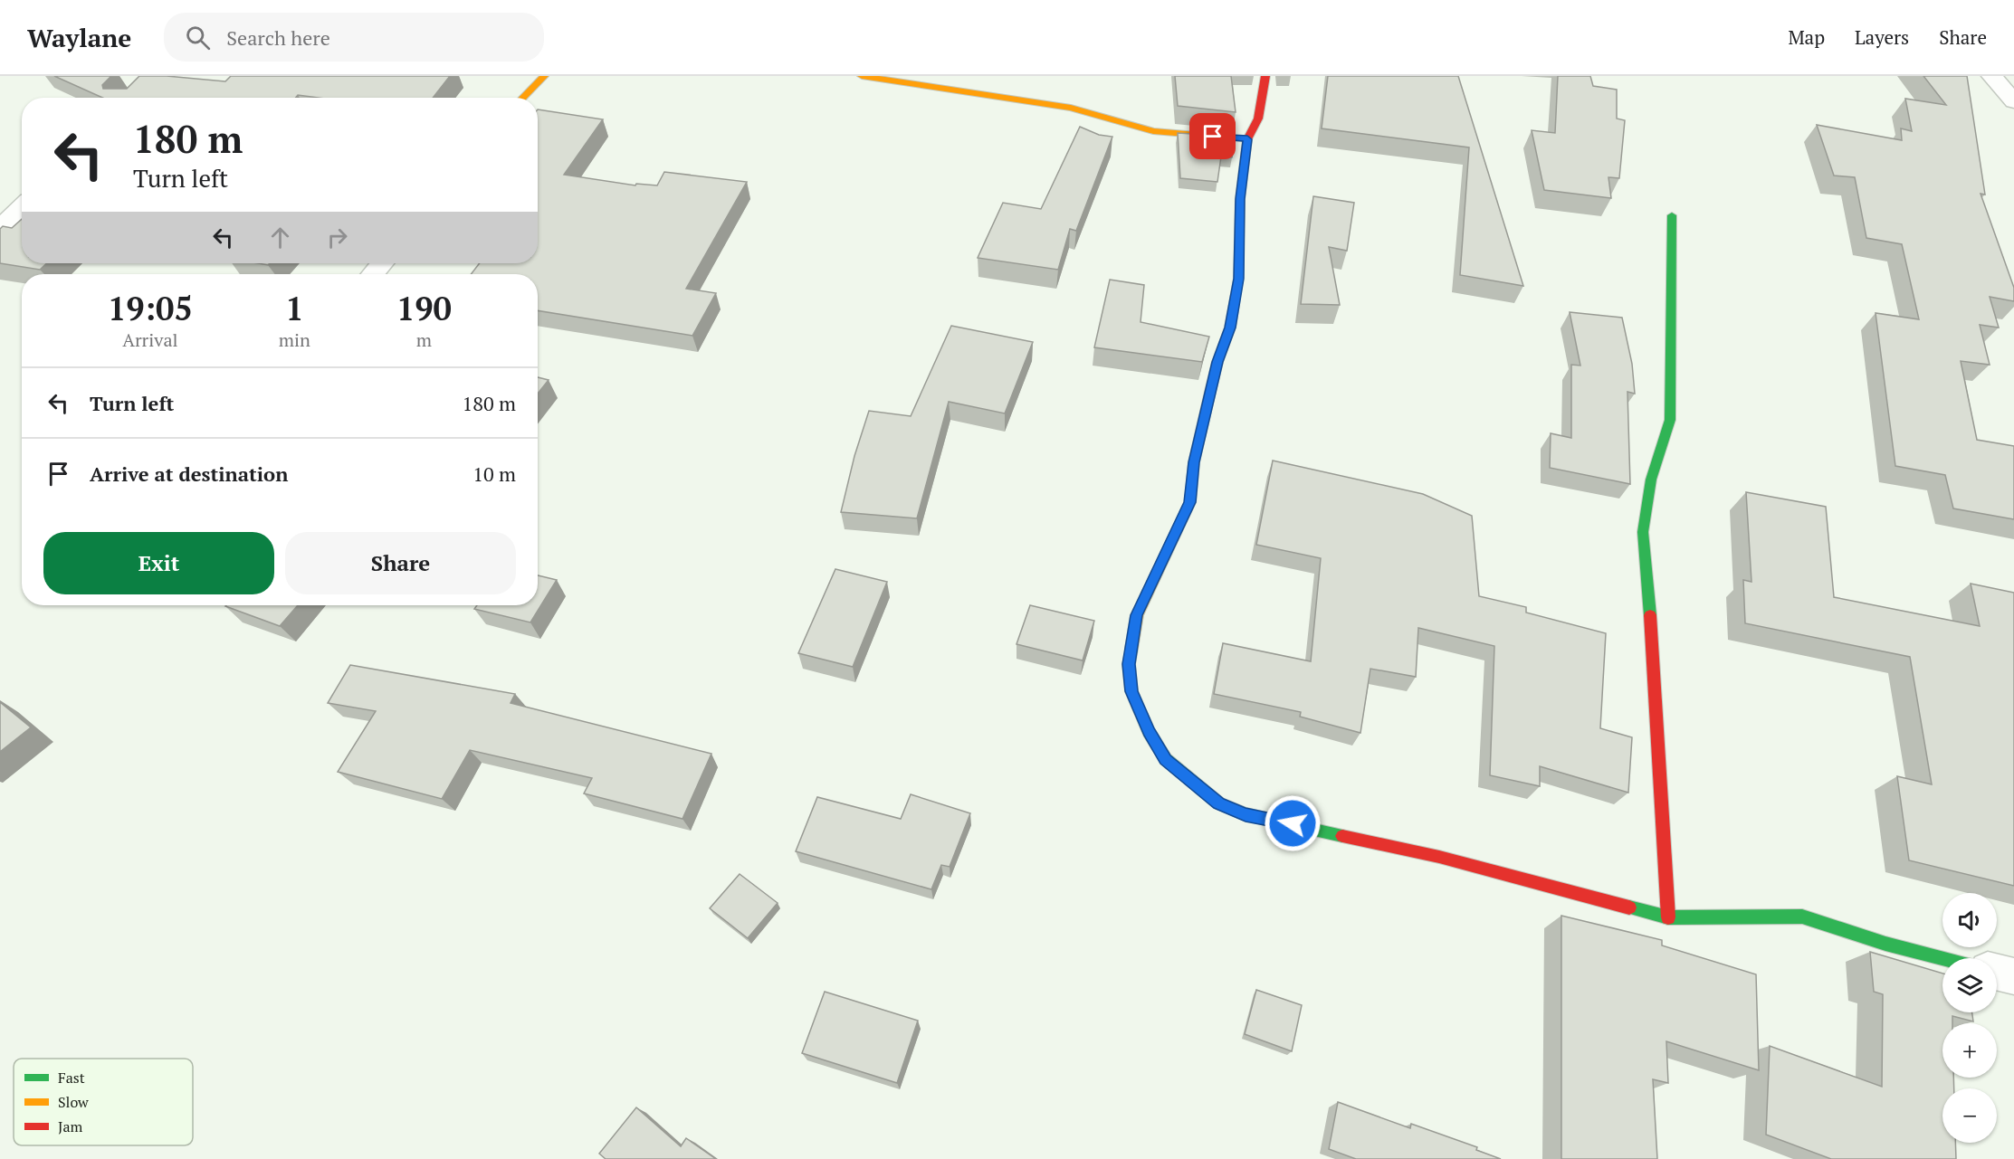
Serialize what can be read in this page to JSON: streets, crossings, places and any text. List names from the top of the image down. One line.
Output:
{"legend":["Fast","Slow","Jam"],"page":{"header":"Waylane","search":"Search here","nav":["Map","Layers","Share"],"turn":["180 m","Turn left"],"eta":["19:05","Arrival","1","min","190","m"],"list":[{"name":"Turn left","value":"180 m"},{"name":"Arrive at destination","value":"10 m"}],"buttons":["Exit","Share"],"map_buttons":["+","−"]}}
